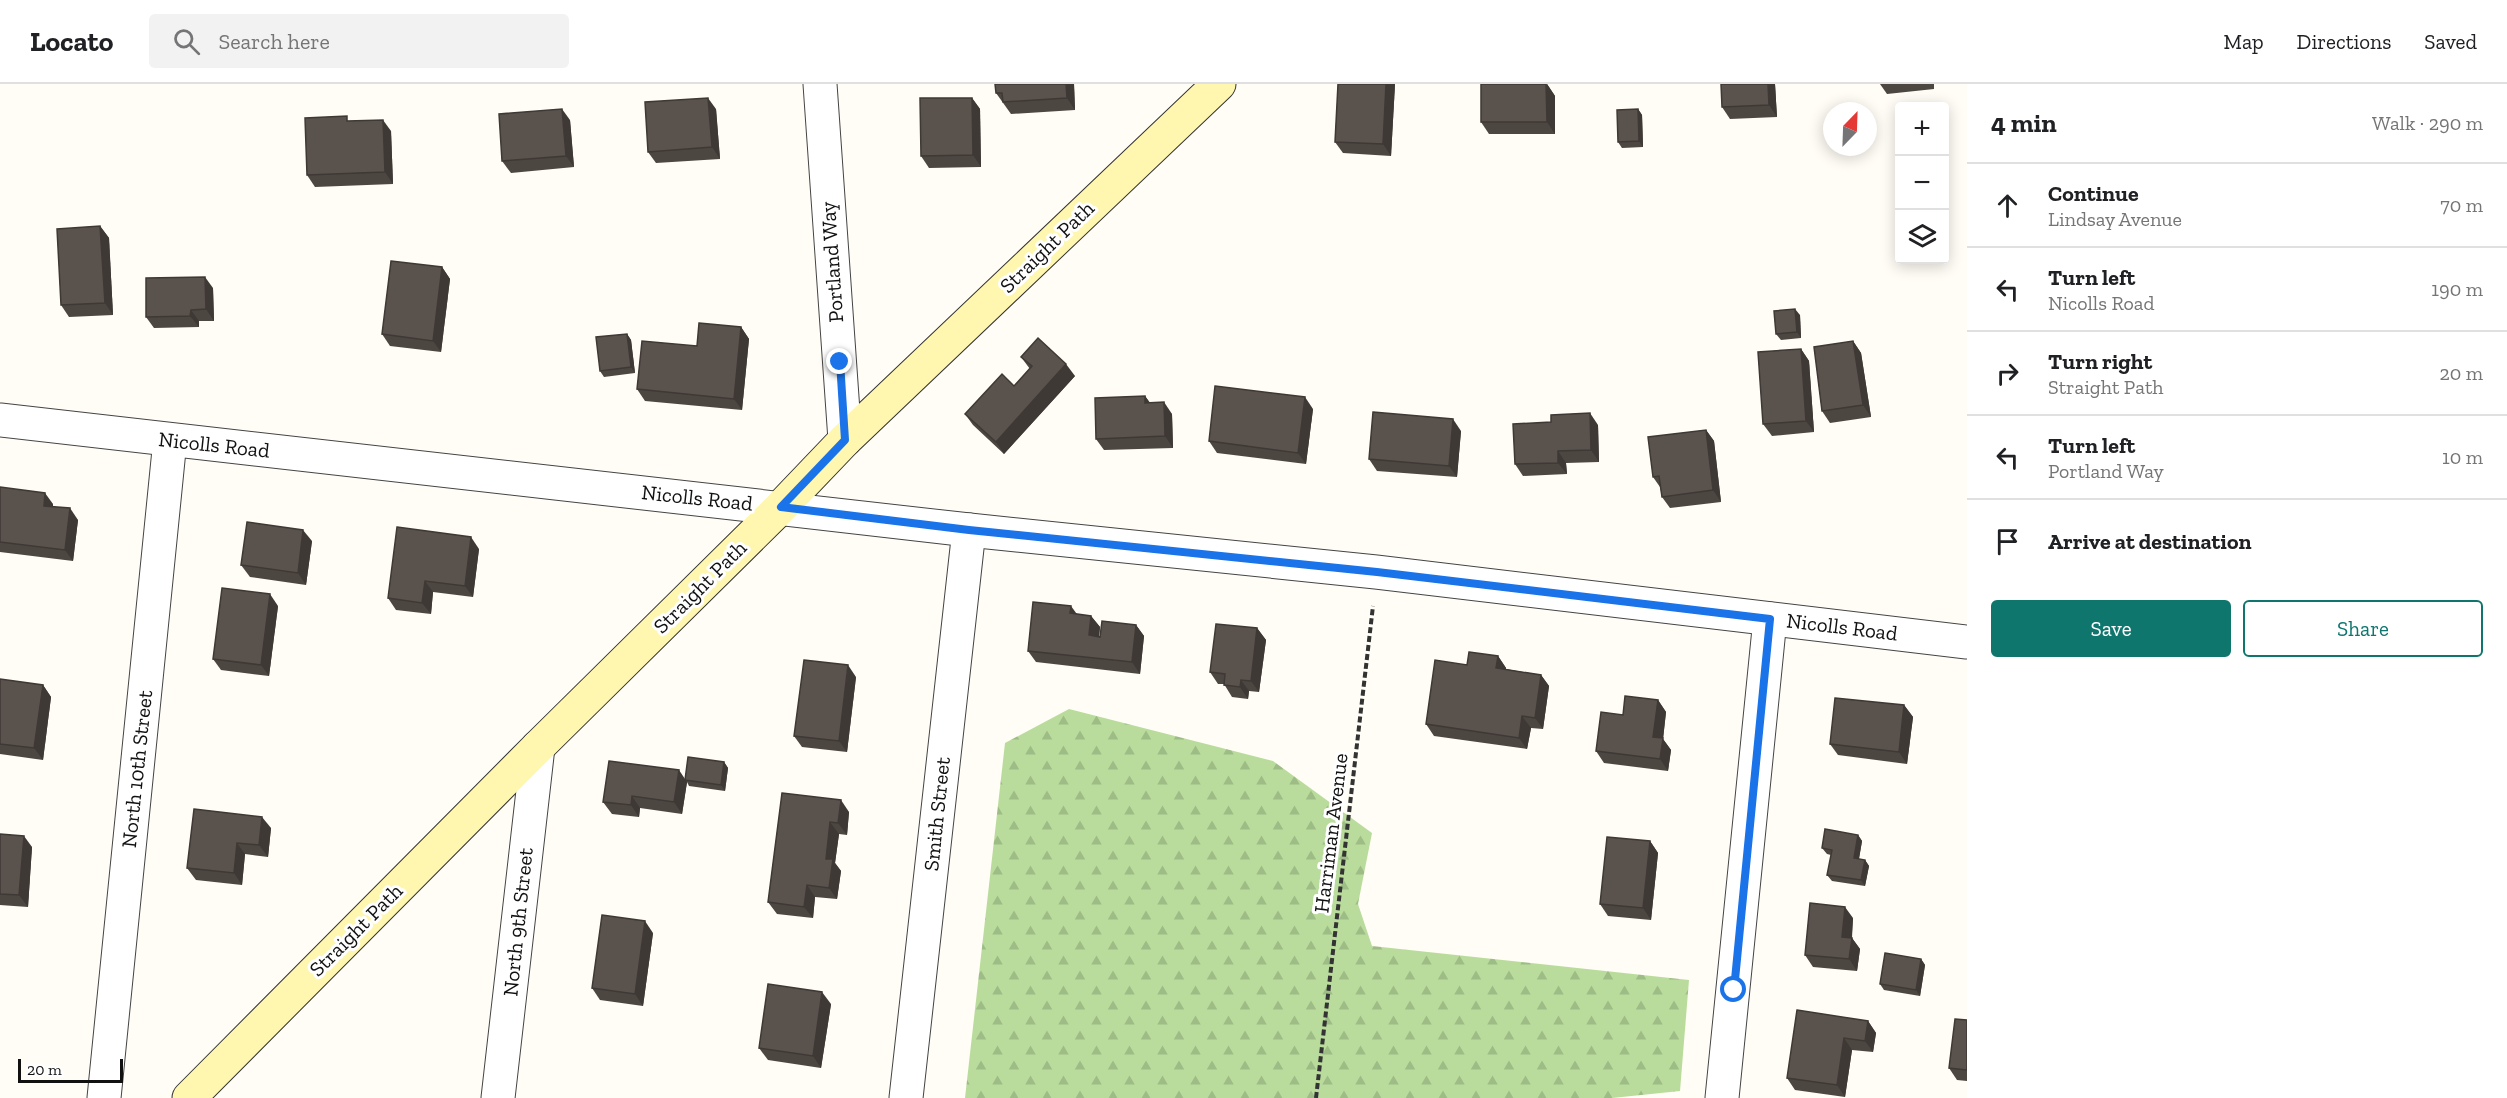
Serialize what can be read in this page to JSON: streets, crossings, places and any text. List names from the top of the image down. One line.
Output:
{"streets":{"main road":["Straight Path"],"street":["Portland Way","Nicolls Road","North 10th Street","Smith Street","North 9th Street"],"path":["Harriman Avenue"]},"crossings":[["Straight Path","Portland Way"],["Straight Path","Nicolls Road"],["Straight Path","North 9th Street"],["Nicolls Road","North 10th Street"],["Nicolls Road","Smith Street"],["Nicolls Road","Harriman Avenue"]],"scale_bar":"20 m","north":"top right","page":{"header":"Locato","search":"Search here","nav":["Map","Directions","Saved"],"heading":["4 min","Walk · 290 m"],"map_buttons":["+","−"],"list":[["Continue","Lindsay Avenue","70 m"],["Turn left","Nicolls Road","190 m"],["Turn right","Straight Path","20 m"],["Turn left","Portland Way","10 m"],"Arrive at destination"],"buttons":["Save","Share"],"scale":"20 m"}}
